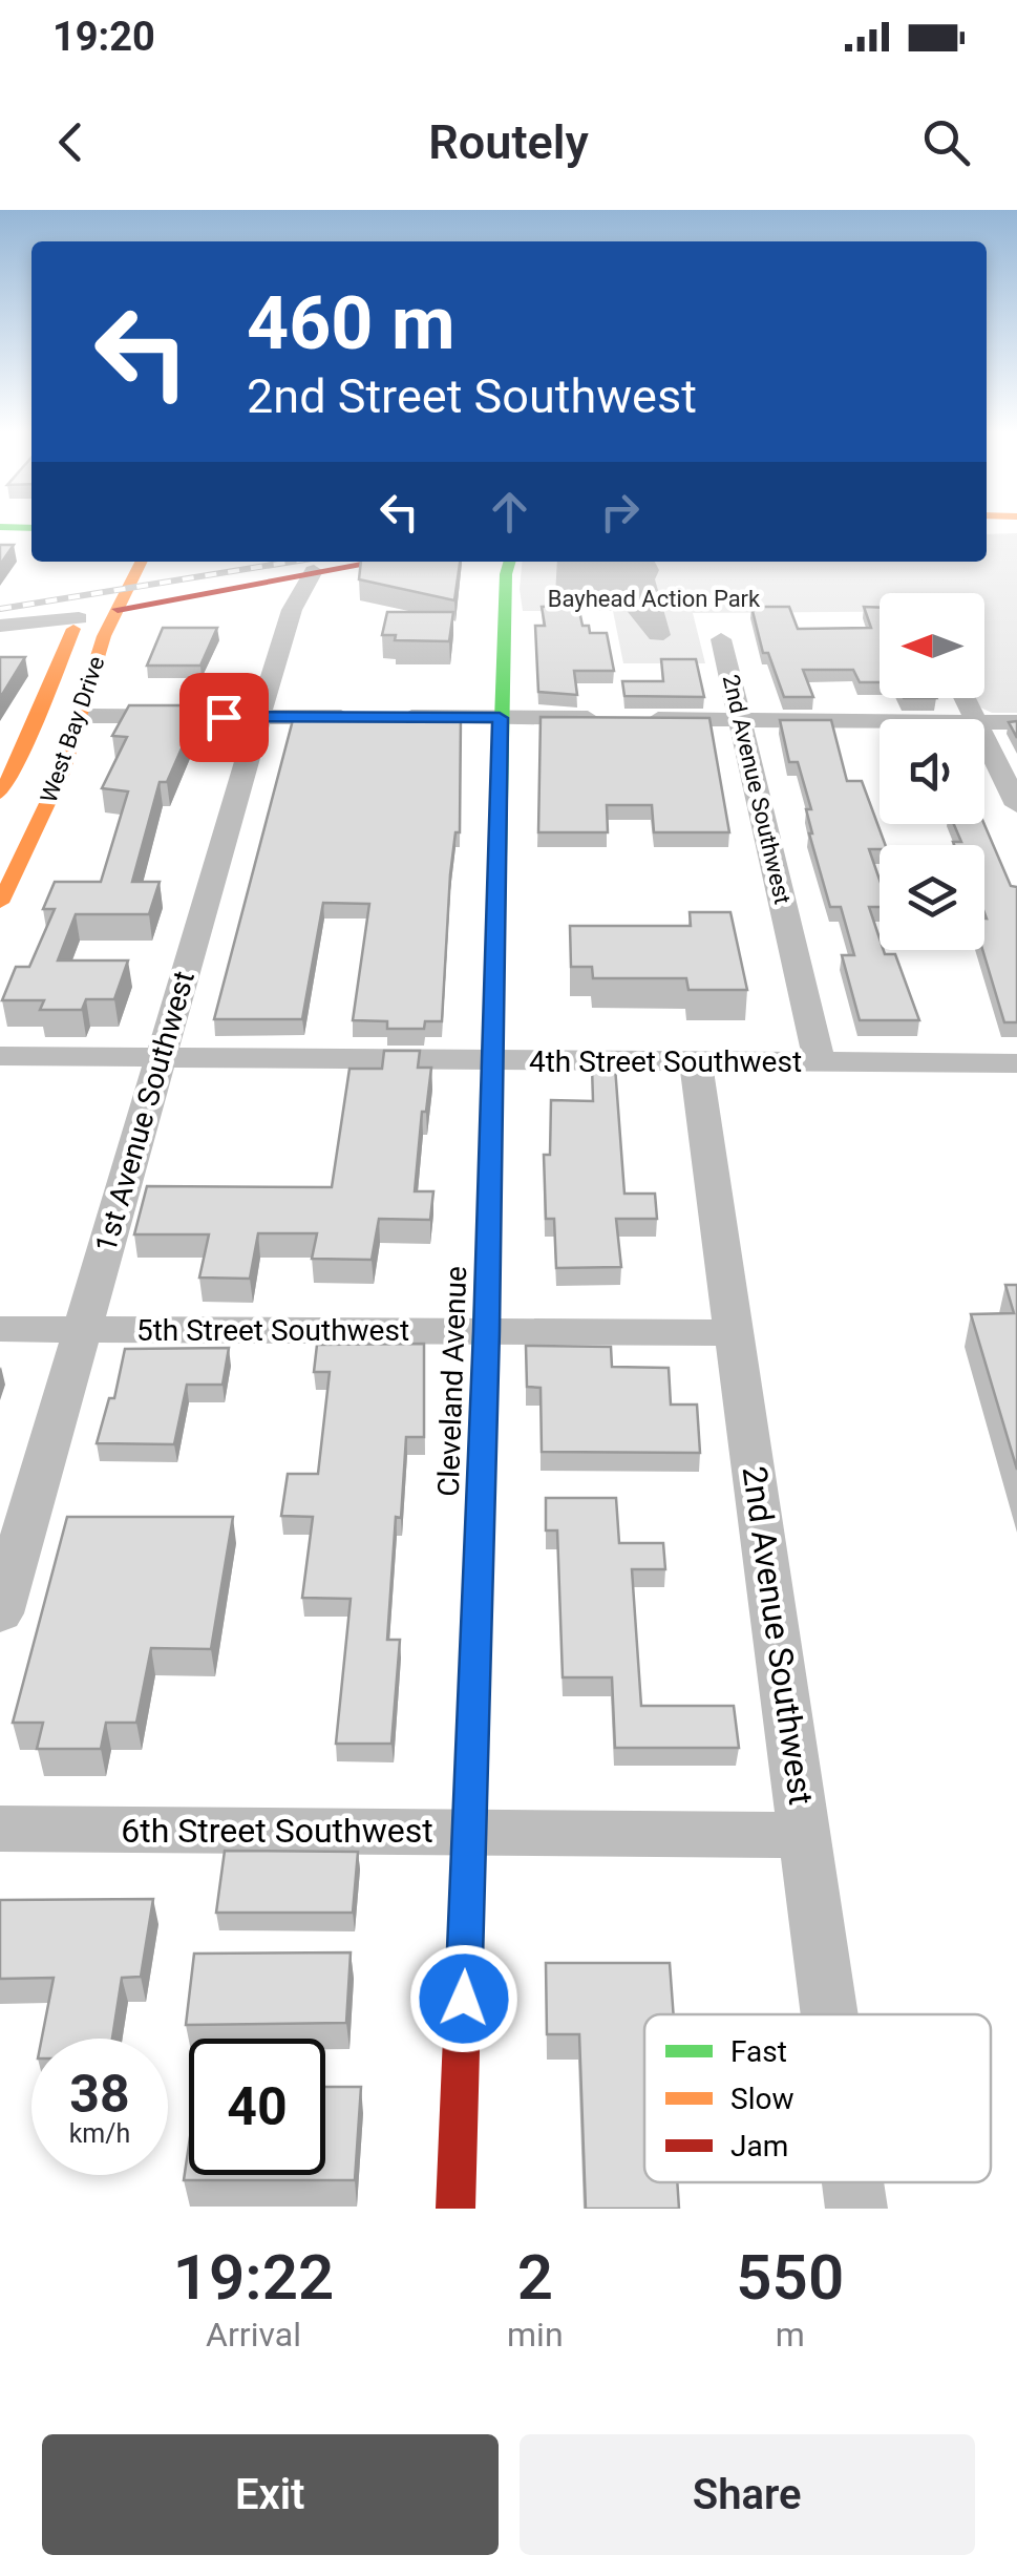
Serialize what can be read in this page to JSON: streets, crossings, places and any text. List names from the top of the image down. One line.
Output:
{"streets":{"main road":["West Bay Drive","Cleveland Avenue"],"street":["2nd Avenue Southwest","4th Street Southwest","1st Avenue Southwest","5th Street Southwest","6th Street Southwest"]},"crossings":[["2nd Avenue Southwest","4th Street Southwest"],["2nd Avenue Southwest","5th Street Southwest"],["2nd Avenue Southwest","6th Street Southwest"],["4th Street Southwest","1st Avenue Southwest"],["4th Street Southwest","Cleveland Avenue"],["1st Avenue Southwest","5th Street Southwest"],["5th Street Southwest","Cleveland Avenue"],["Cleveland Avenue","6th Street Southwest"]],"parks":["Bayhead Action Park"],"legend":["Fast","Slow","Jam"],"north":"left","page":{"status":"19:20","header":"Routely","turn":["460 m","2nd Street Southwest"],"speed":"38 km/h","limit":"40","eta":["19:22","Arrival","2","min","550","m"],"buttons":["Exit","Share"]}}
